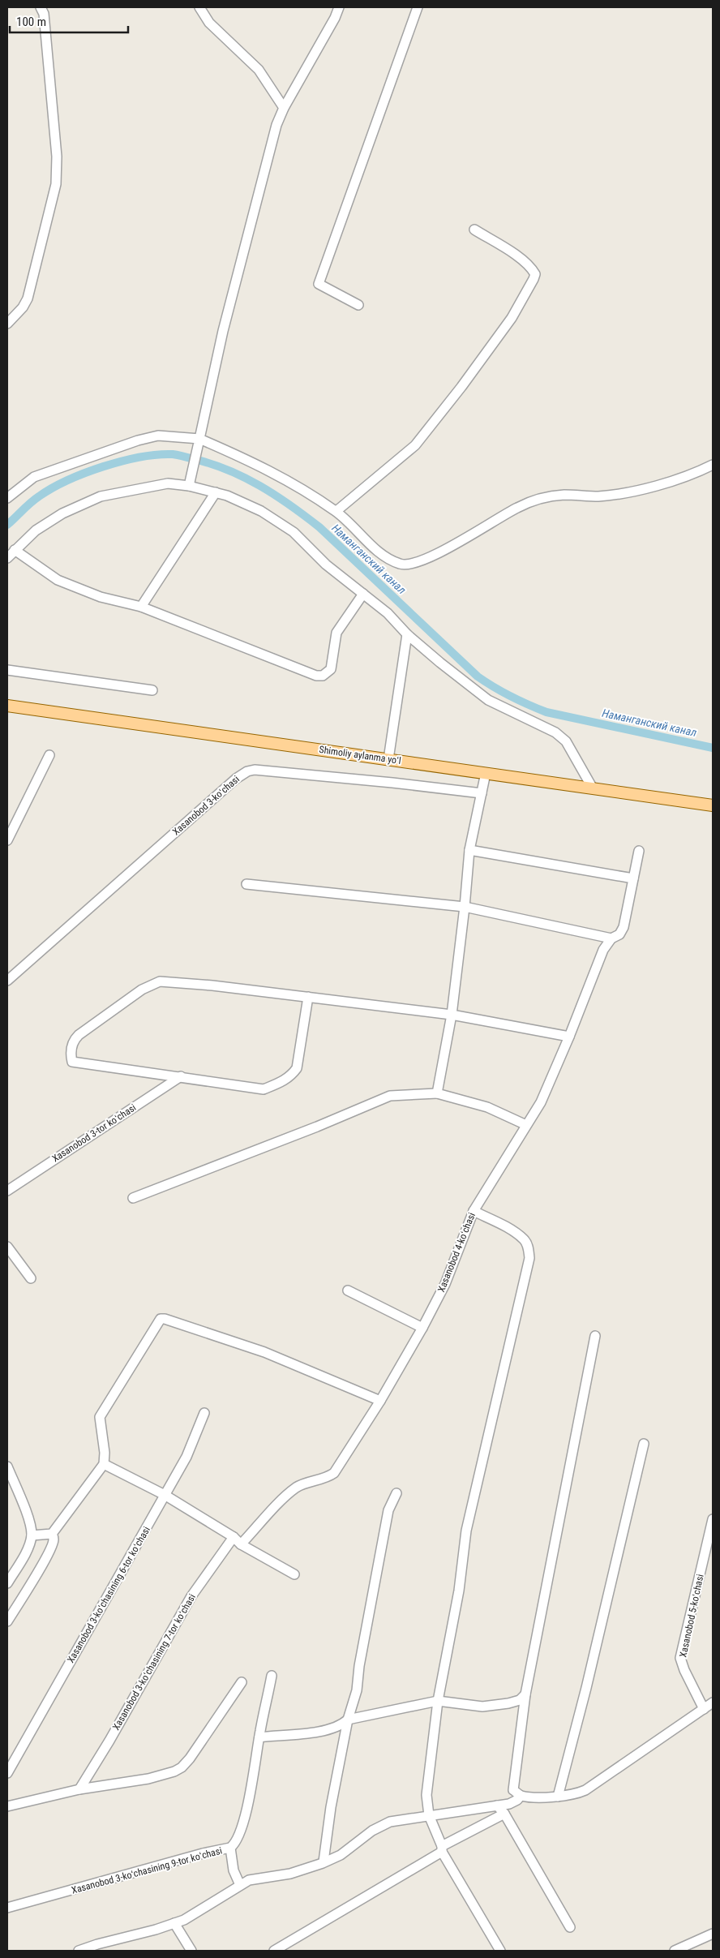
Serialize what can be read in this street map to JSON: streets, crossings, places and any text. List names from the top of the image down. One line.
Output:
{"streets":{"main road":["Shimoliy aylanma yoʻl"],"street":["Xasanobod 3-koʻchasi","Xasanobod 3-tor koʻchasi","Xasanobod 4-koʻchasi","Xasanobod 3-koʻchasining 6-tor koʻchasi","Xasanobod 5-koʻchasi","Xasanobod 3-koʻchasining 7-tor koʻchasi","Xasanobod 3-koʻchasining 9-tor koʻchasi"]},"water":["Наманганский канал"],"scale_bar":"100 m"}
